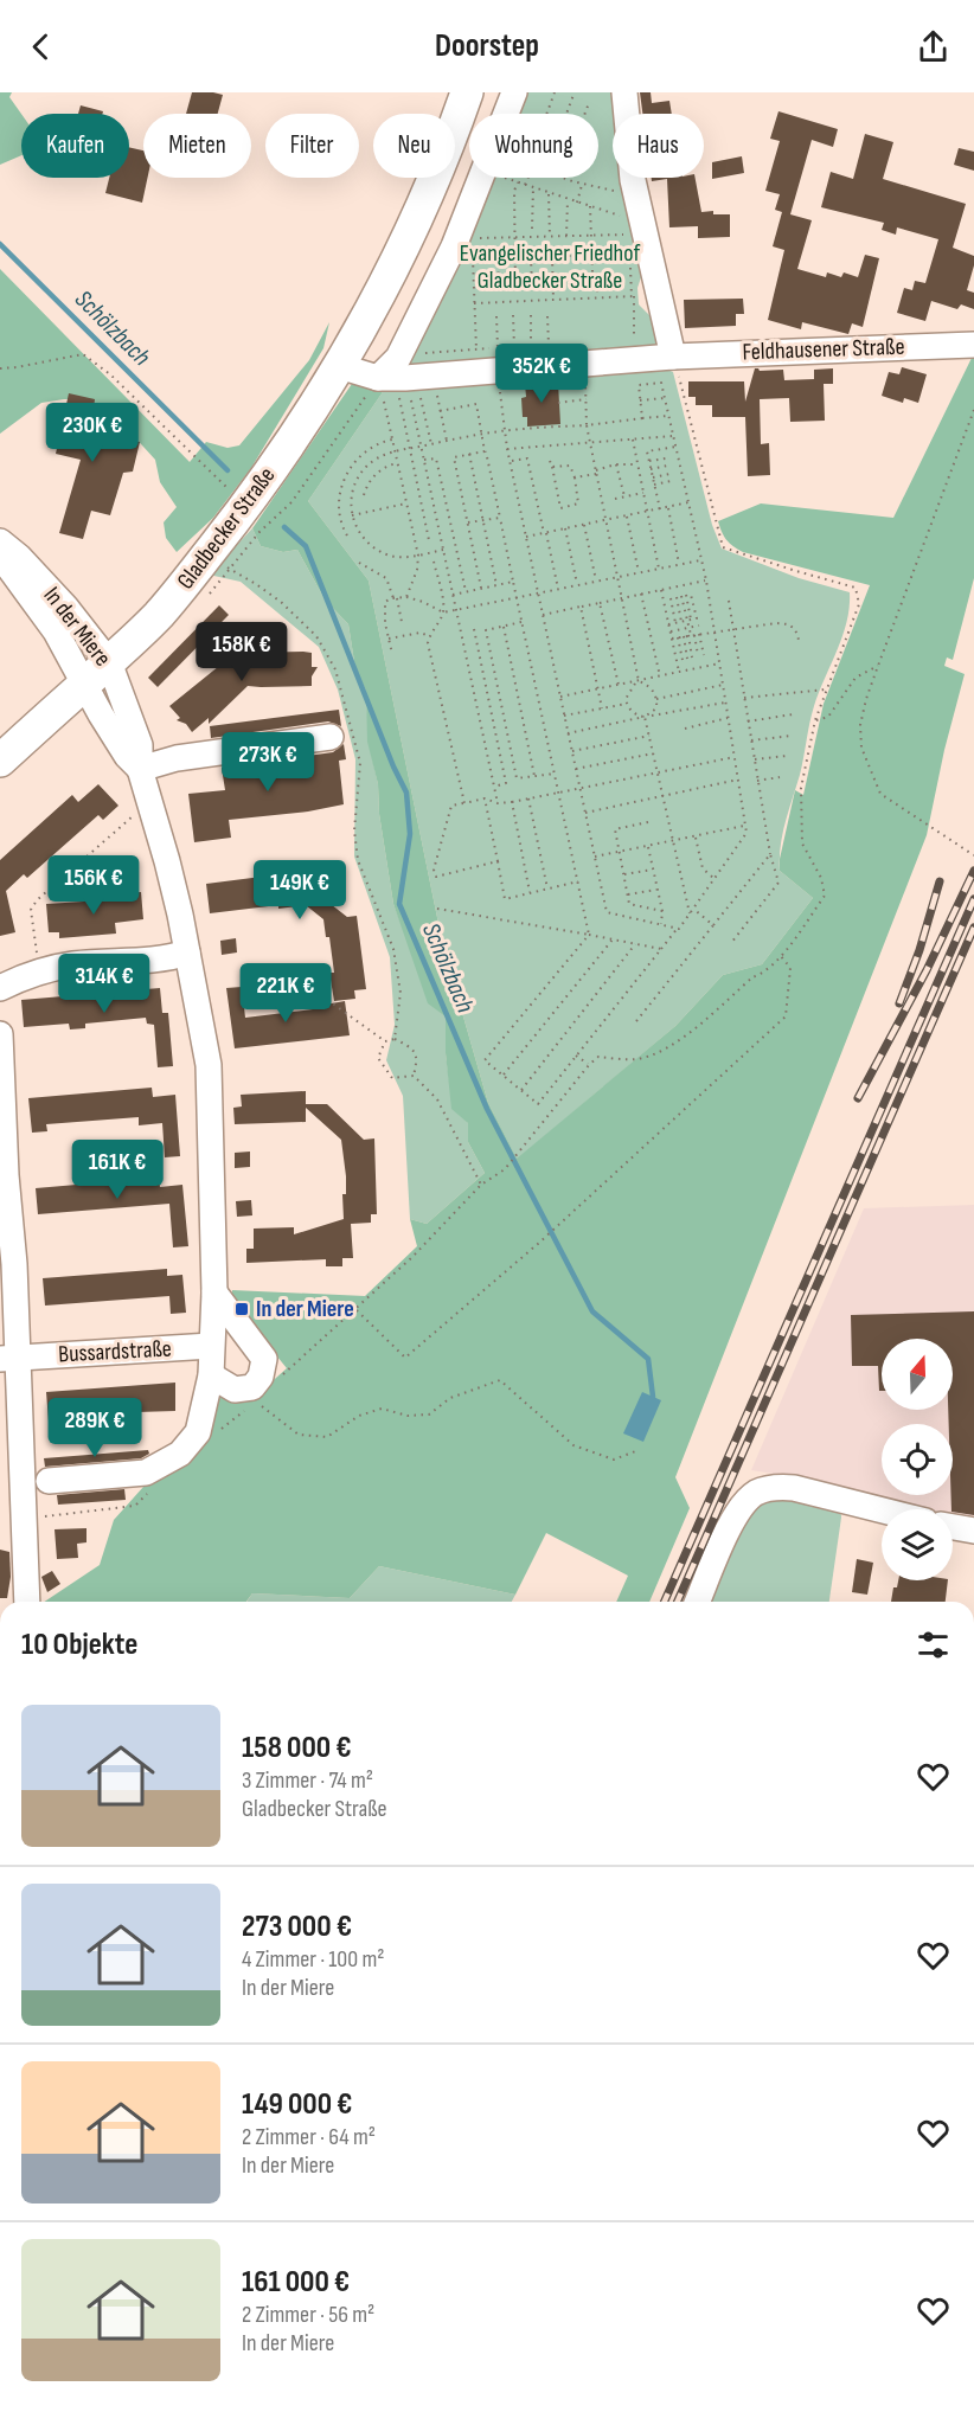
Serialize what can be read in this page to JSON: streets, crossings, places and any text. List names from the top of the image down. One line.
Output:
{"streets":{"main road":["Gladbecker Straße"],"street":["Feldhausener Straße","In der Miere","Bussardstraße"]},"crossings":[["Gladbecker Straße","In der Miere"],["In der Miere","Bussardstraße"]],"water":["Schölzbach"],"parks":["Evangelischer Friedhof Gladbecker Straße"],"places":{"transit":["In der Miere"]},"north":"top","page":{"header":"Doorstep","chip":["Kaufen","Mieten","Filter","Neu","Wohnung","Haus"],"price":["352K €","230K €","158K €","273K €","156K €","149K €","314K €","221K €","161K €","289K €"],"heading":"10 Objekte","list":[{"name":"158 000 €","note":"3 Zimmer · 74 m² · Gladbecker Straße"},{"name":"273 000 €","note":"4 Zimmer · 100 m² · In der Miere"},{"name":"149 000 €","note":"2 Zimmer · 64 m² · In der Miere"},{"name":"161 000 €","note":"2 Zimmer · 56 m² · In der Miere"}]}}
